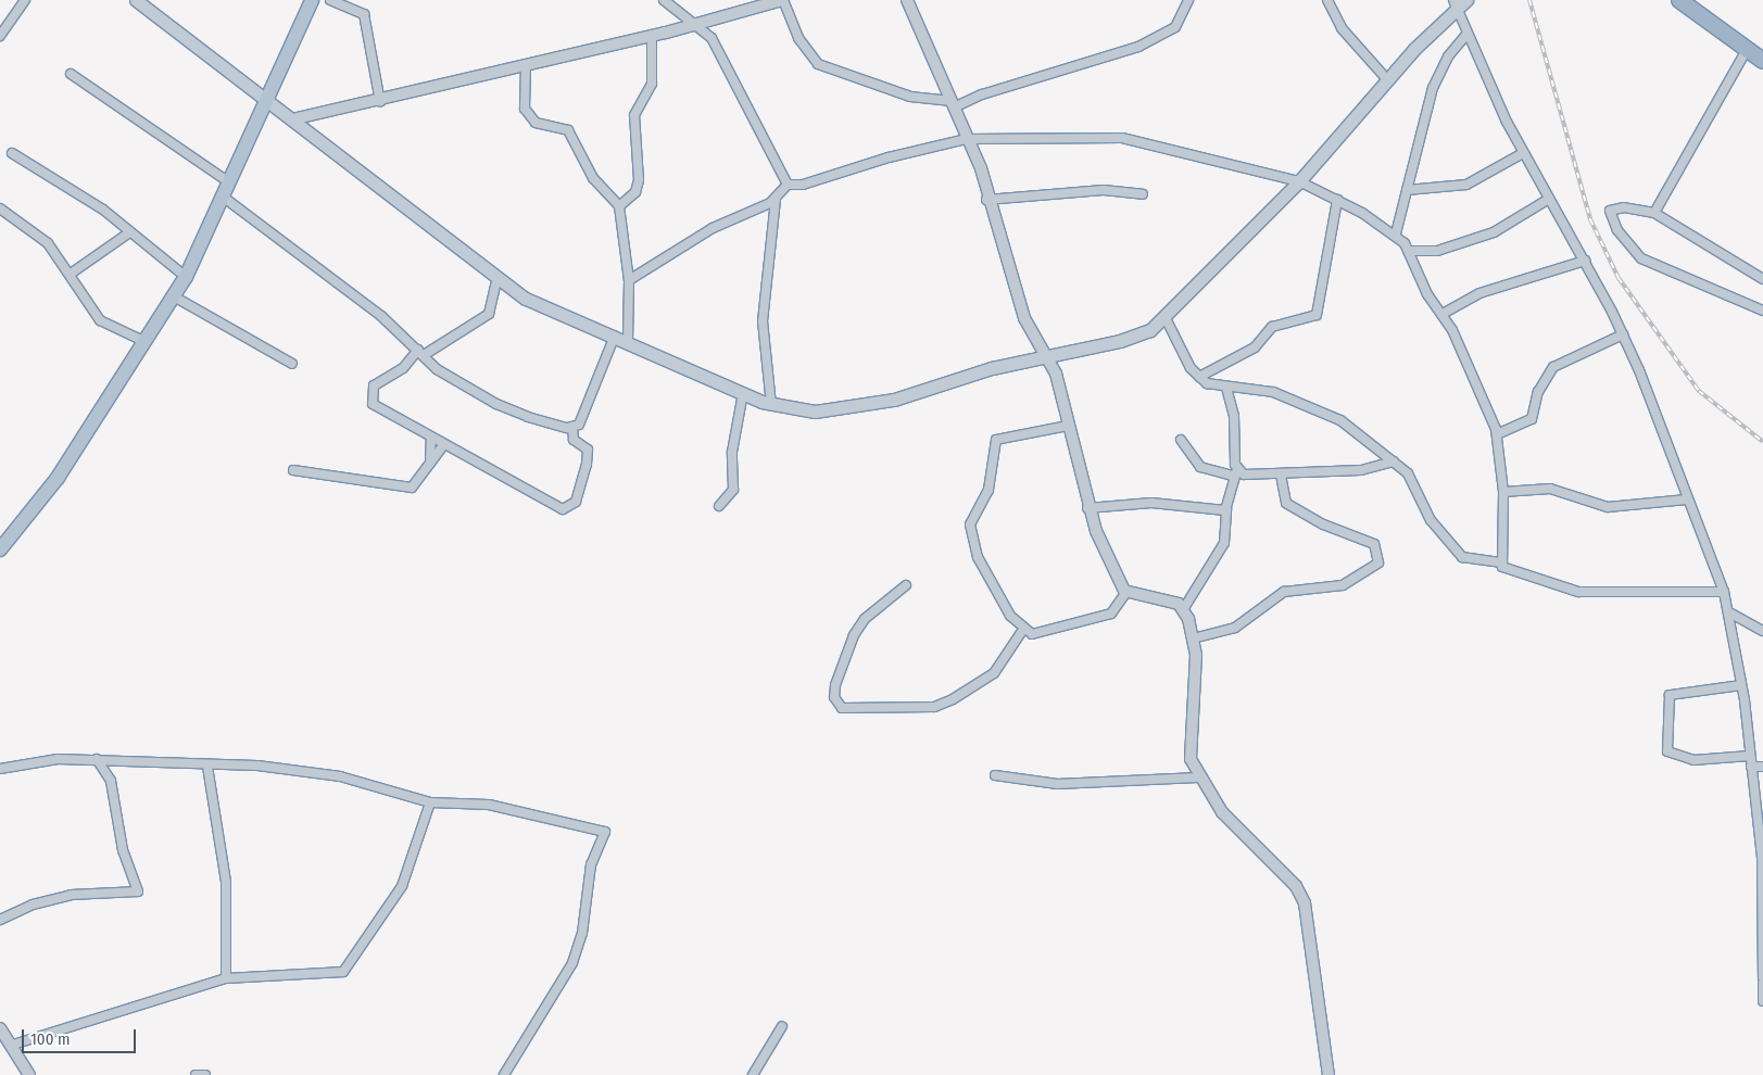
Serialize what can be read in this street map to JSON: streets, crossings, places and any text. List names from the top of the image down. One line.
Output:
{"scale_bar":"100 m"}
